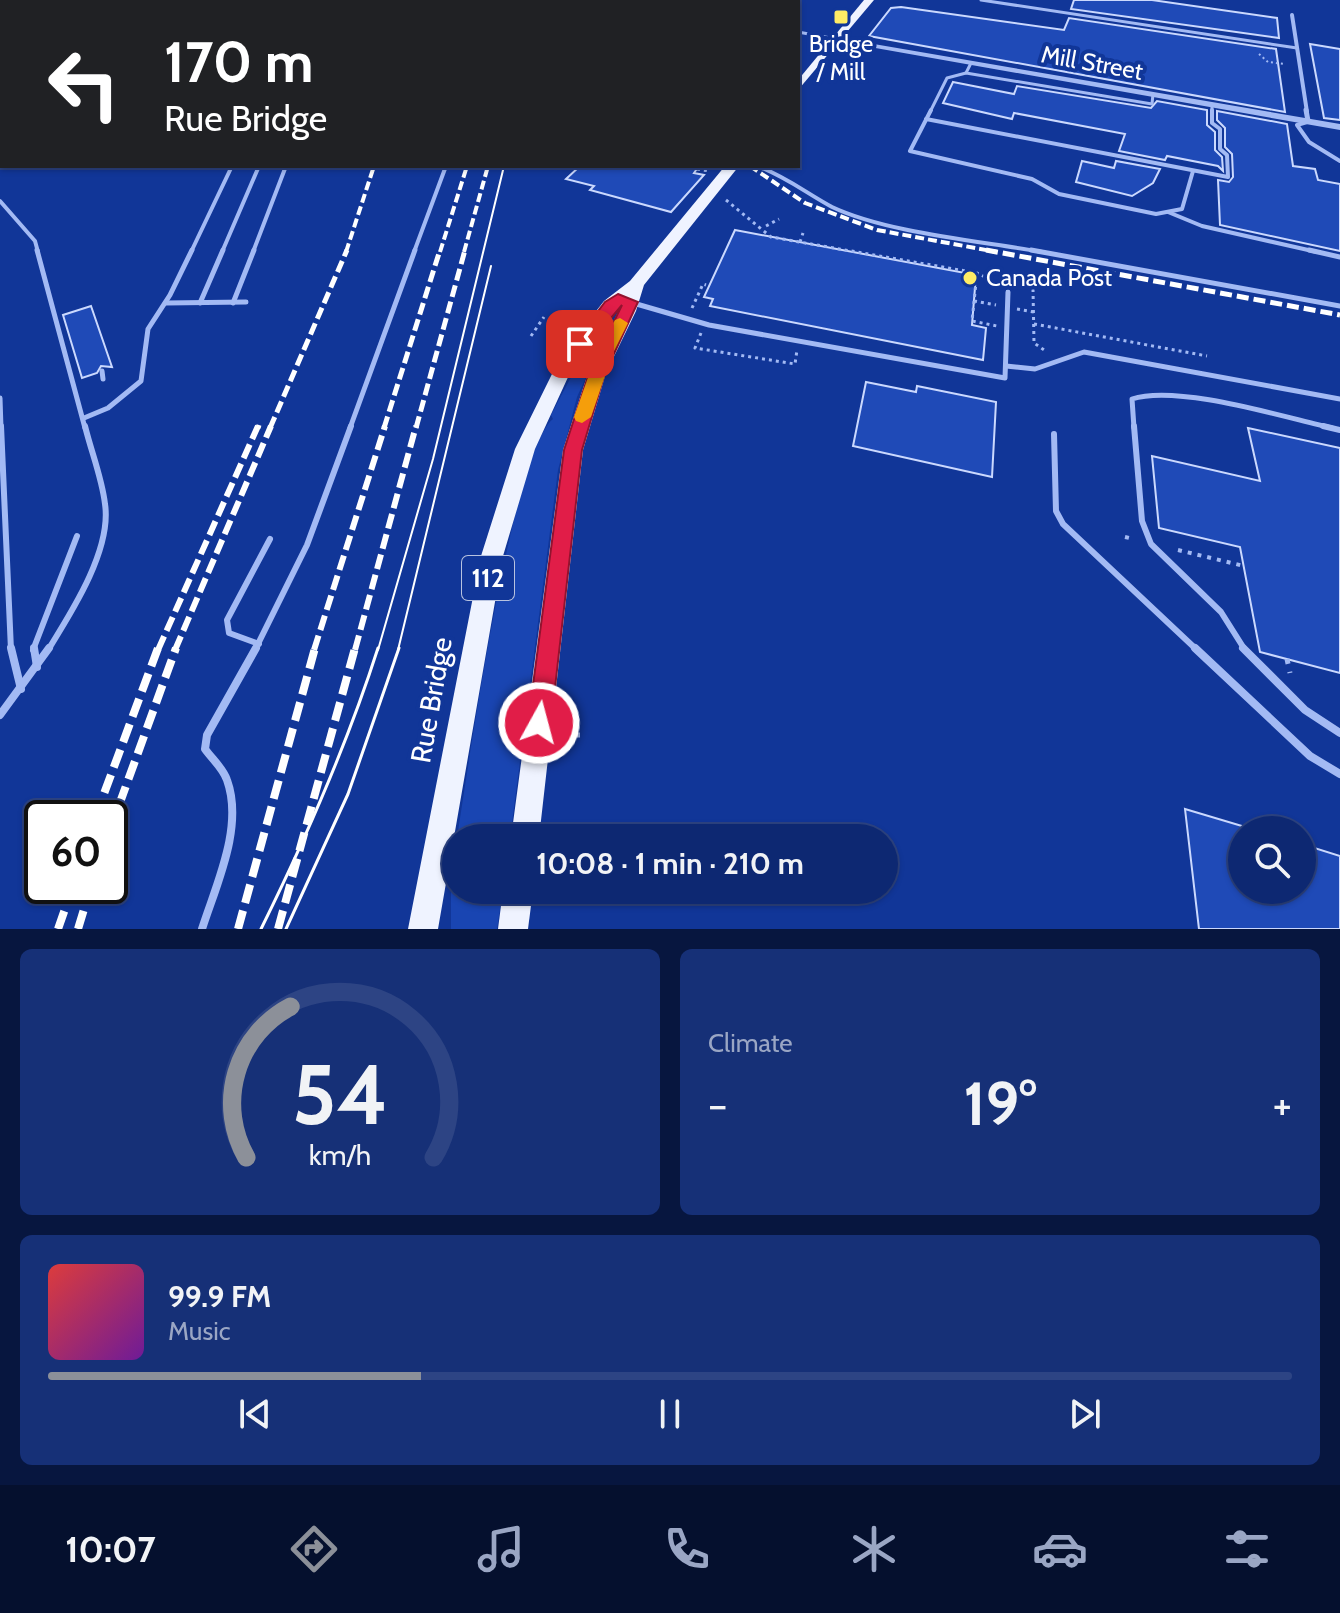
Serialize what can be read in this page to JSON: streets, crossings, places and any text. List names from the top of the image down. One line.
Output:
{"streets":{"main road":["112","Rue Bridge"],"street":["Mill Street"]},"places":{"transit":["Bridge / Mill"],"other":["Canada Post"]},"page":{"turn":["170 m","Rue Bridge"],"limit":"60","trip":"10:08 · 1 min · 210 m","tile":"Climate","heat":["−","19°","+"],"song":["99.9 FM","Music"],"tabs":"10:07","gauge":["54","km/h"]}}
